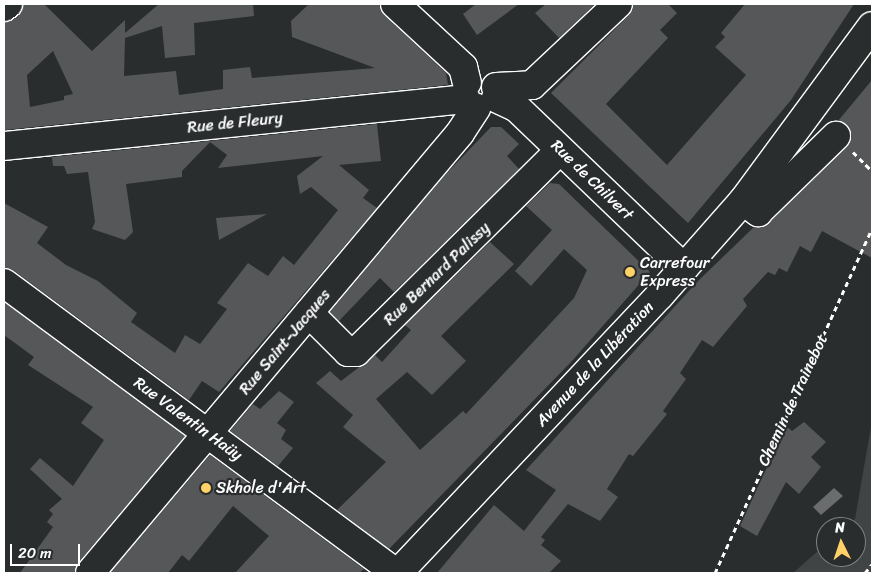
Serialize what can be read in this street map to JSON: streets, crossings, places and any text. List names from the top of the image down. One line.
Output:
{"streets":{"street":["Rue de Fleury","Rue de Chilvert","Rue Bernard Palissy","Rue Saint-Jacques","Avenue de la Libération","Rue Valentin Haüy"],"path":["Chemin de Trainebot"]},"crossings":[["Rue de Fleury","Rue de Chilvert"],["Rue de Fleury","Rue Saint-Jacques"],["Rue de Chilvert","Rue Bernard Palissy"],["Rue de Chilvert","Rue Saint-Jacques"],["Rue de Chilvert","Avenue de la Libération"],["Rue Bernard Palissy","Rue Saint-Jacques"],["Rue Saint-Jacques","Rue Valentin Haüy"],["Avenue de la Libération","Rue Valentin Haüy"]],"places":["Carrefour Express","Skhole d'Art"],"scale_bar":"20 m","north":"top"}
